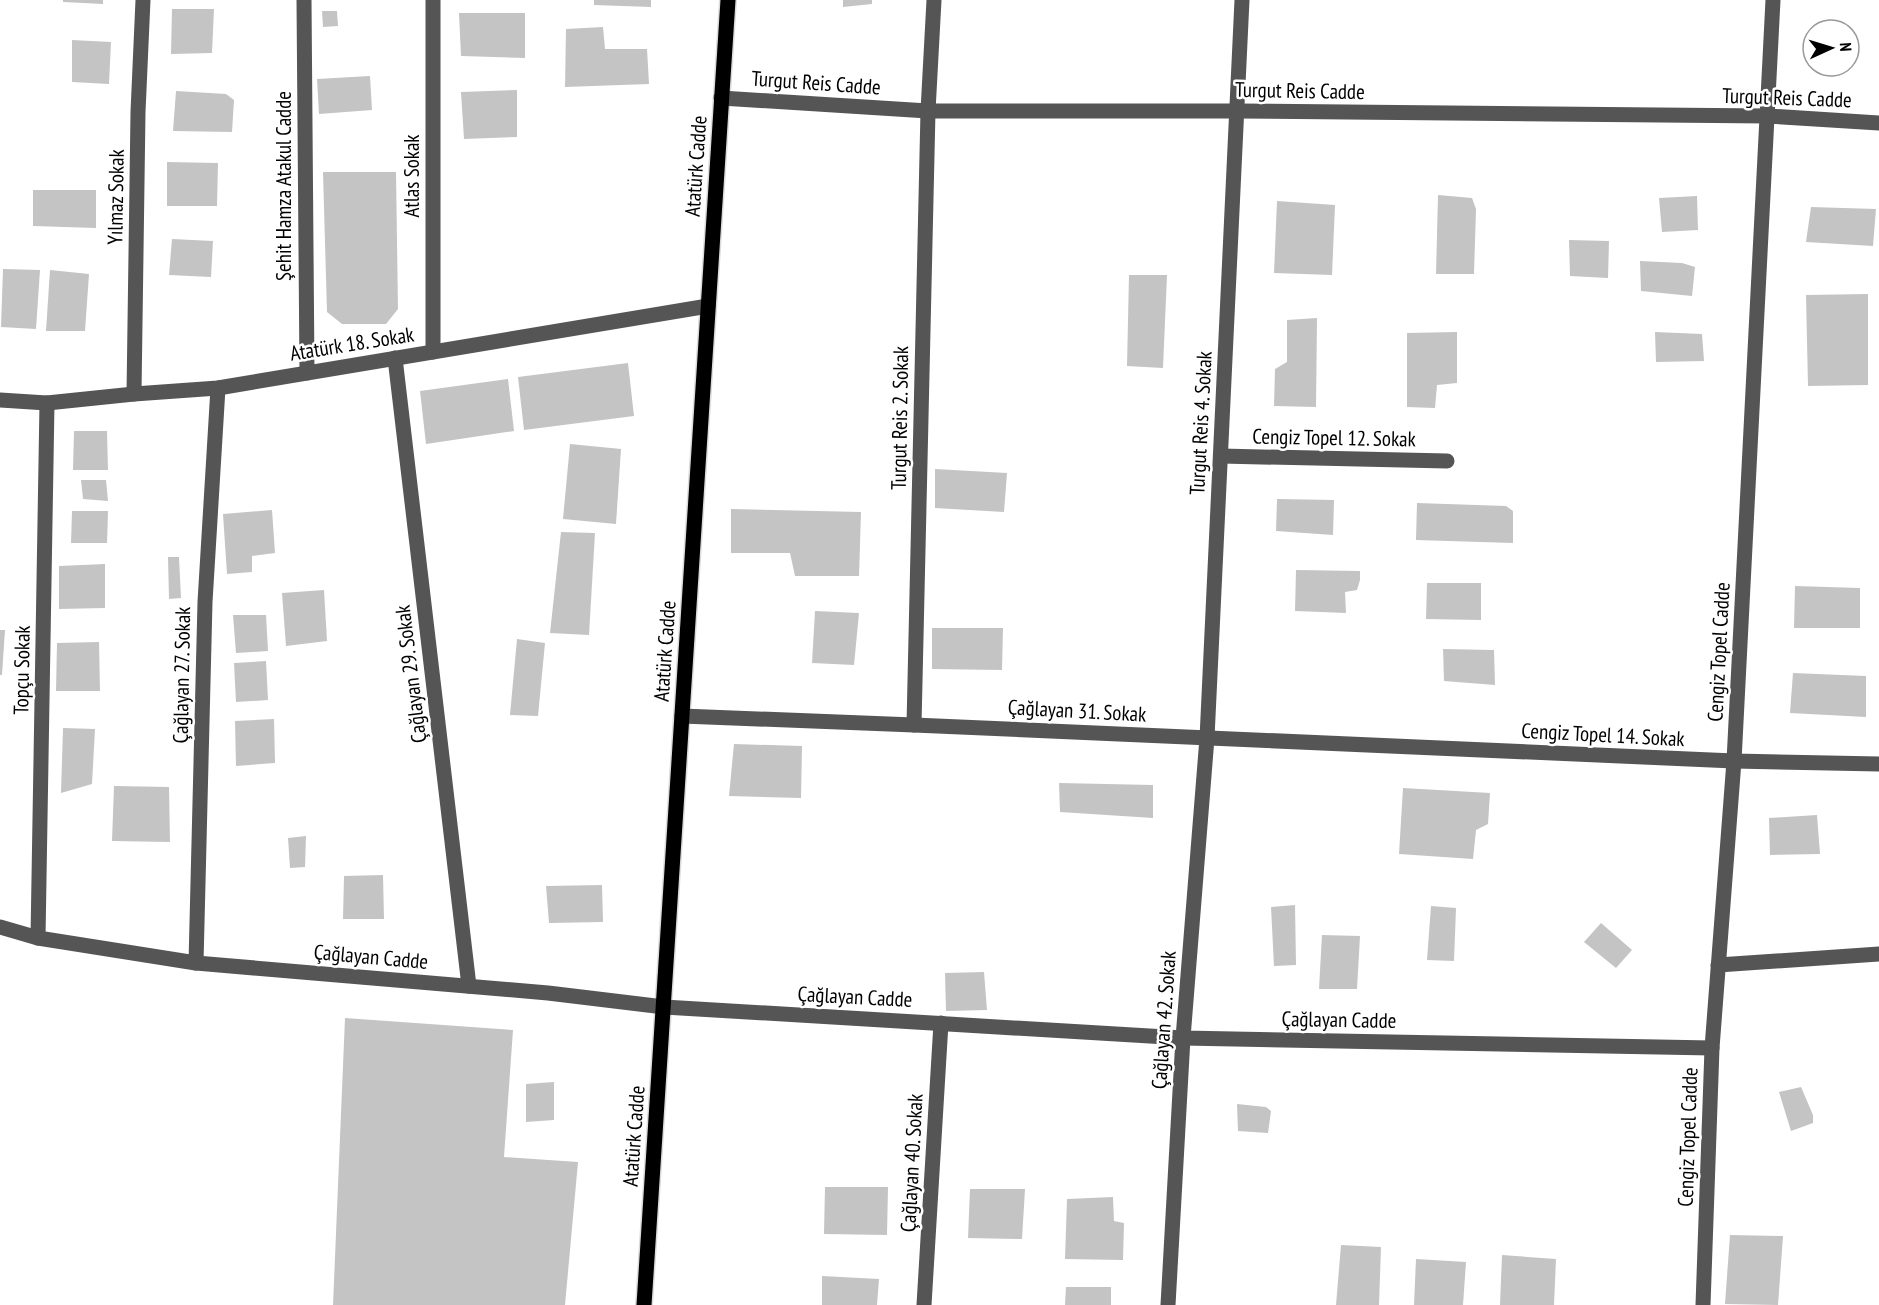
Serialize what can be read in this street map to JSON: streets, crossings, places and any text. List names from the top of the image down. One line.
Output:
{"streets":{"main road":["Atatürk Cadde"],"street":["Turgut Reis Cadde","Atlas Sokak","Şehit Hamza Atakul Cadde","Yılmaz Sokak","Atatürk 18. Sokak","Turgut Reis 2. Sokak","Turgut Reis 4. Sokak","Cengiz Topel 12. Sokak","Cengiz Topel Cadde","Topçu Sokak","Çağlayan 29. Sokak","Çağlayan 27. Sokak","Çağlayan 31. Sokak","Cengiz Topel 14. Sokak","Çağlayan Cadde","Çağlayan 42. Sokak","Çağlayan 40. Sokak"]},"crossings":[["Turgut Reis Cadde","Atatürk Cadde"],["Turgut Reis Cadde","Turgut Reis 2. Sokak"],["Turgut Reis Cadde","Turgut Reis 4. Sokak"],["Turgut Reis Cadde","Cengiz Topel Cadde"],["Atatürk Cadde","Atatürk 18. Sokak"],["Atatürk Cadde","Çağlayan 31. Sokak"],["Atatürk Cadde","Çağlayan Cadde"],["Atlas Sokak","Atatürk 18. Sokak"],["Şehit Hamza Atakul Cadde","Atatürk 18. Sokak"],["Yılmaz Sokak","Atatürk 18. Sokak"],["Atatürk 18. Sokak","Topçu Sokak"],["Atatürk 18. Sokak","Çağlayan 29. Sokak"],["Atatürk 18. Sokak","Çağlayan 27. Sokak"],["Turgut Reis 2. Sokak","Çağlayan 31. Sokak"],["Turgut Reis 4. Sokak","Cengiz Topel 12. Sokak"],["Turgut Reis 4. Sokak","Çağlayan 31. Sokak"],["Turgut Reis 4. Sokak","Çağlayan 42. Sokak"],["Cengiz Topel Cadde","Cengiz Topel 14. Sokak"],["Cengiz Topel Cadde","Çağlayan Cadde"],["Topçu Sokak","Çağlayan Cadde"],["Çağlayan 29. Sokak","Çağlayan Cadde"],["Çağlayan 27. Sokak","Çağlayan Cadde"],["Çağlayan 31. Sokak","Cengiz Topel 14. Sokak"],["Çağlayan 31. Sokak","Çağlayan 42. Sokak"],["Çağlayan Cadde","Çağlayan 42. Sokak"],["Çağlayan Cadde","Çağlayan 40. Sokak"]],"north":"right"}
